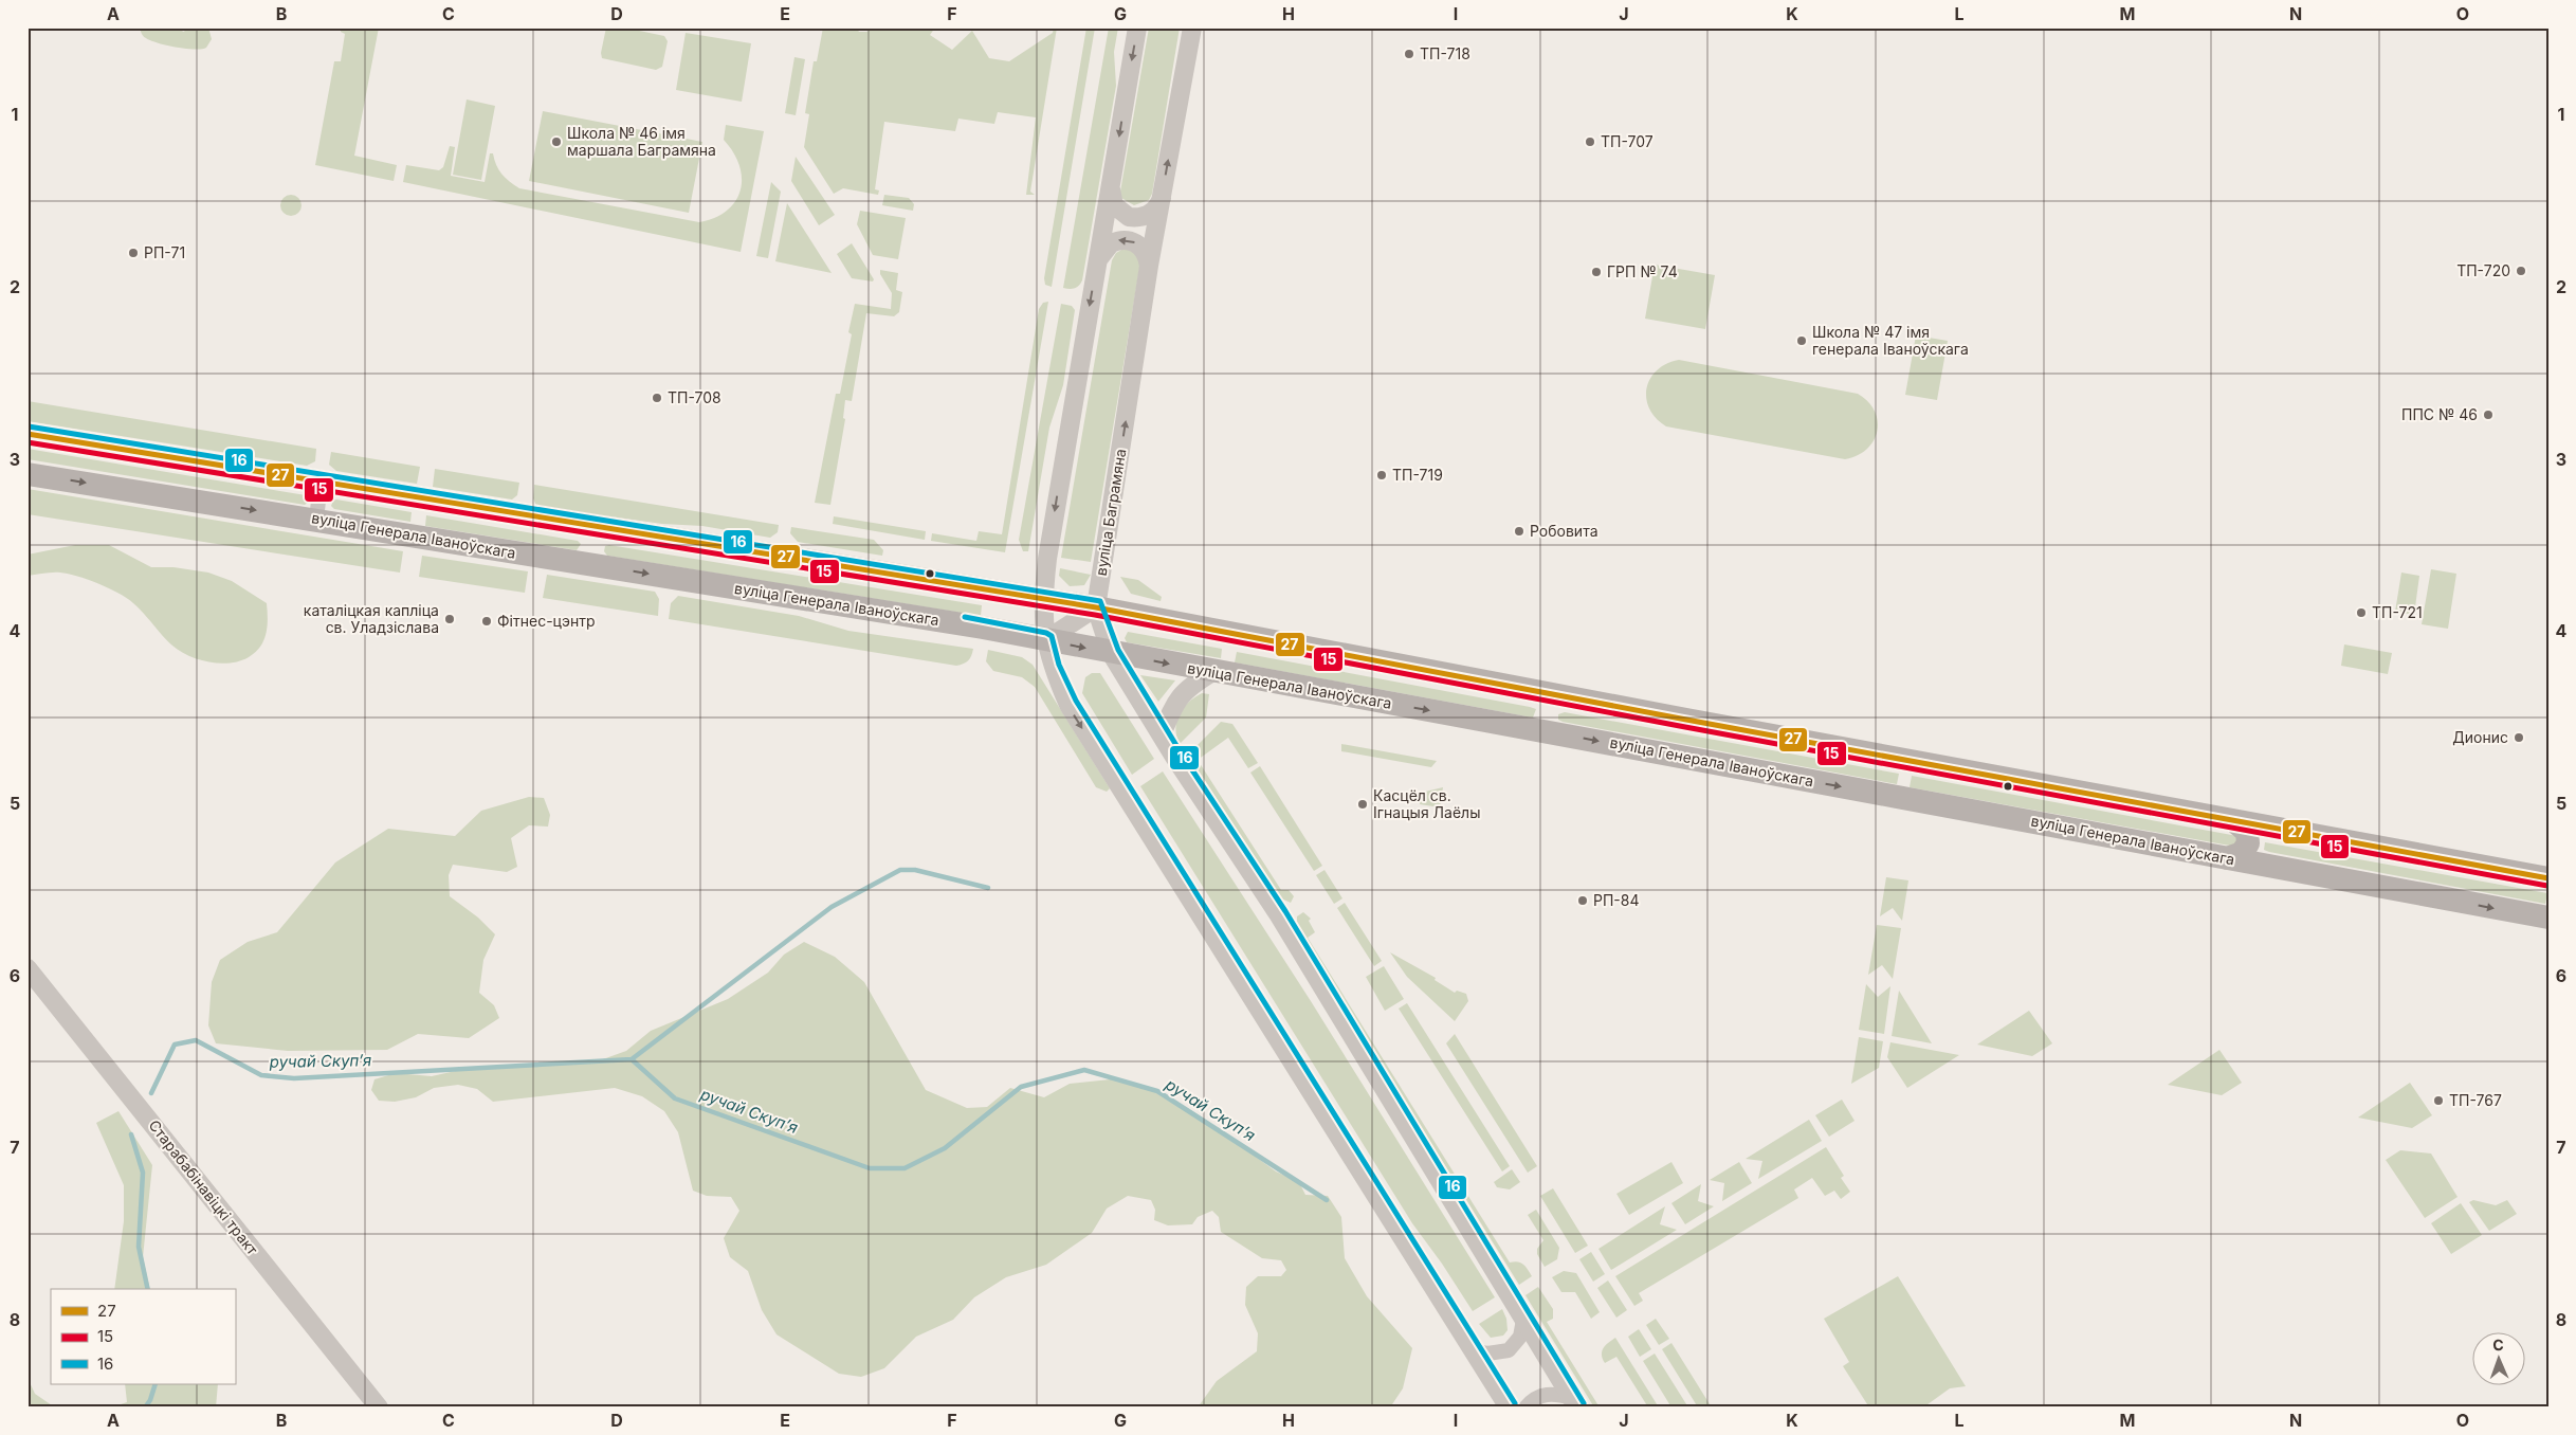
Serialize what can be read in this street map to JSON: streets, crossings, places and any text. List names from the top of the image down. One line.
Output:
{"streets":{"main road":["вуліца Генерала Іваноўскага"],"street":["вуліца Баграмяна","Старабабінавіцкі тракт"]},"crossings":[["вуліца Баграмяна","вуліца Генерала Іваноўскага"]],"water":["ручай Скупʼя"],"places":["ТП-718","Школа № 46 імя маршала Баграмяна","ТП-707","РП-71","ТП-720","ГРП № 74","Школа № 47 імя генерала Іваноўскага","ТП-708","ППС № 46","ТП-719","Робовита","ТП-721","каталіцкая капліца св. Уладзіслава","Фітнес-цэнтр","Дионис","Касцёл св. Ігнацыя Лаёлы","РП-84","ТП-767"],"lines":["transit line 16","transit line 27","transit line 15"],"legend":["27","15","16"],"north":"top","grid":{"columns":["A","B","C","D","E","F","G","H","I","J","K","L","M","N","O"],"rows":["1","2","3","4","5","6","7","8"]}}
